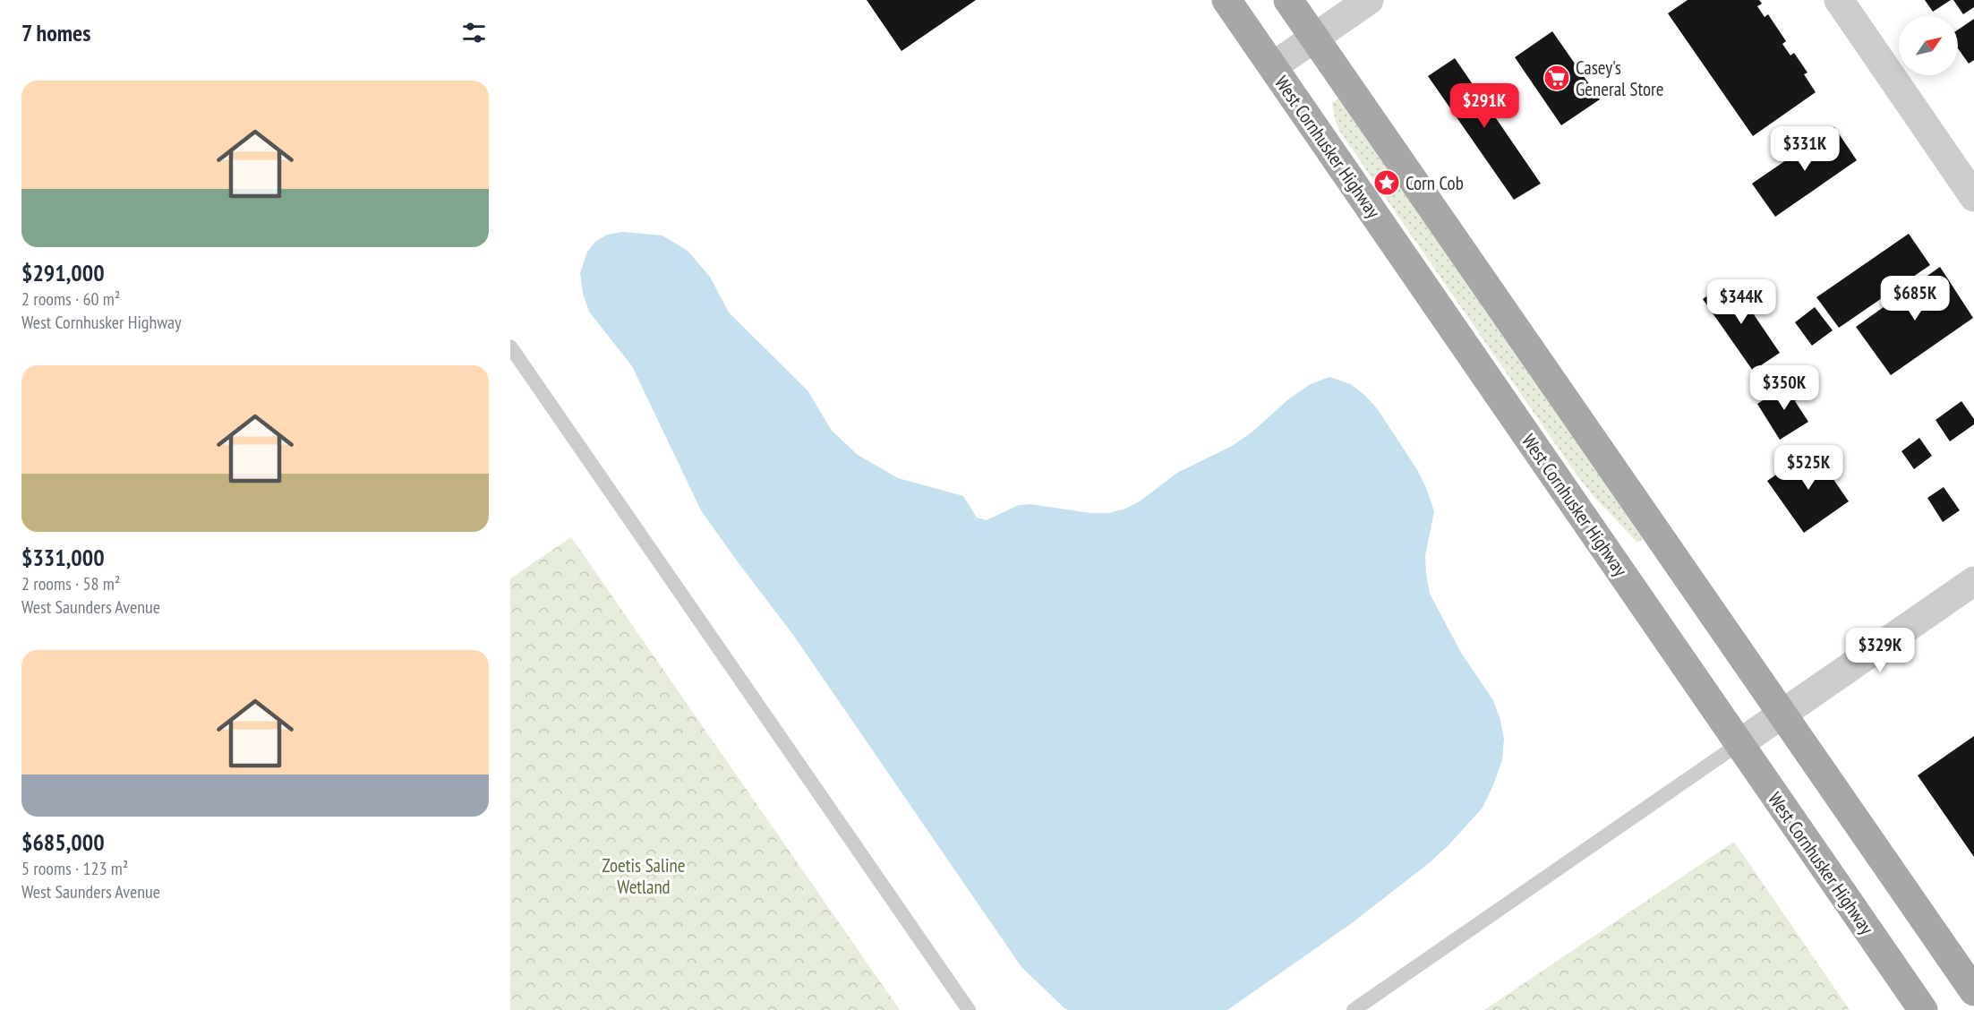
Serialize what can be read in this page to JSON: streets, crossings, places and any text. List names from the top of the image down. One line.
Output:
{"streets":{"main road":["West Cornhusker Highway"]},"parks":["Zoetis Saline Wetland"],"places":{"supermarket":["Casey's General Store"],"place":["Corn Cob"]},"north":"top right","page":{"heading":"7 homes","list":[{"name":"$291,000","note":"2 rooms · 60 m² · West Cornhusker Highway"},{"name":"$331,000","note":"2 rooms · 58 m² · West Saunders Avenue"},{"name":"$685,000","note":"5 rooms · 123 m² · West Saunders Avenue"}],"price":["$291K","$331K","$685K","$344K","$350K","$525K","$329K"]}}
